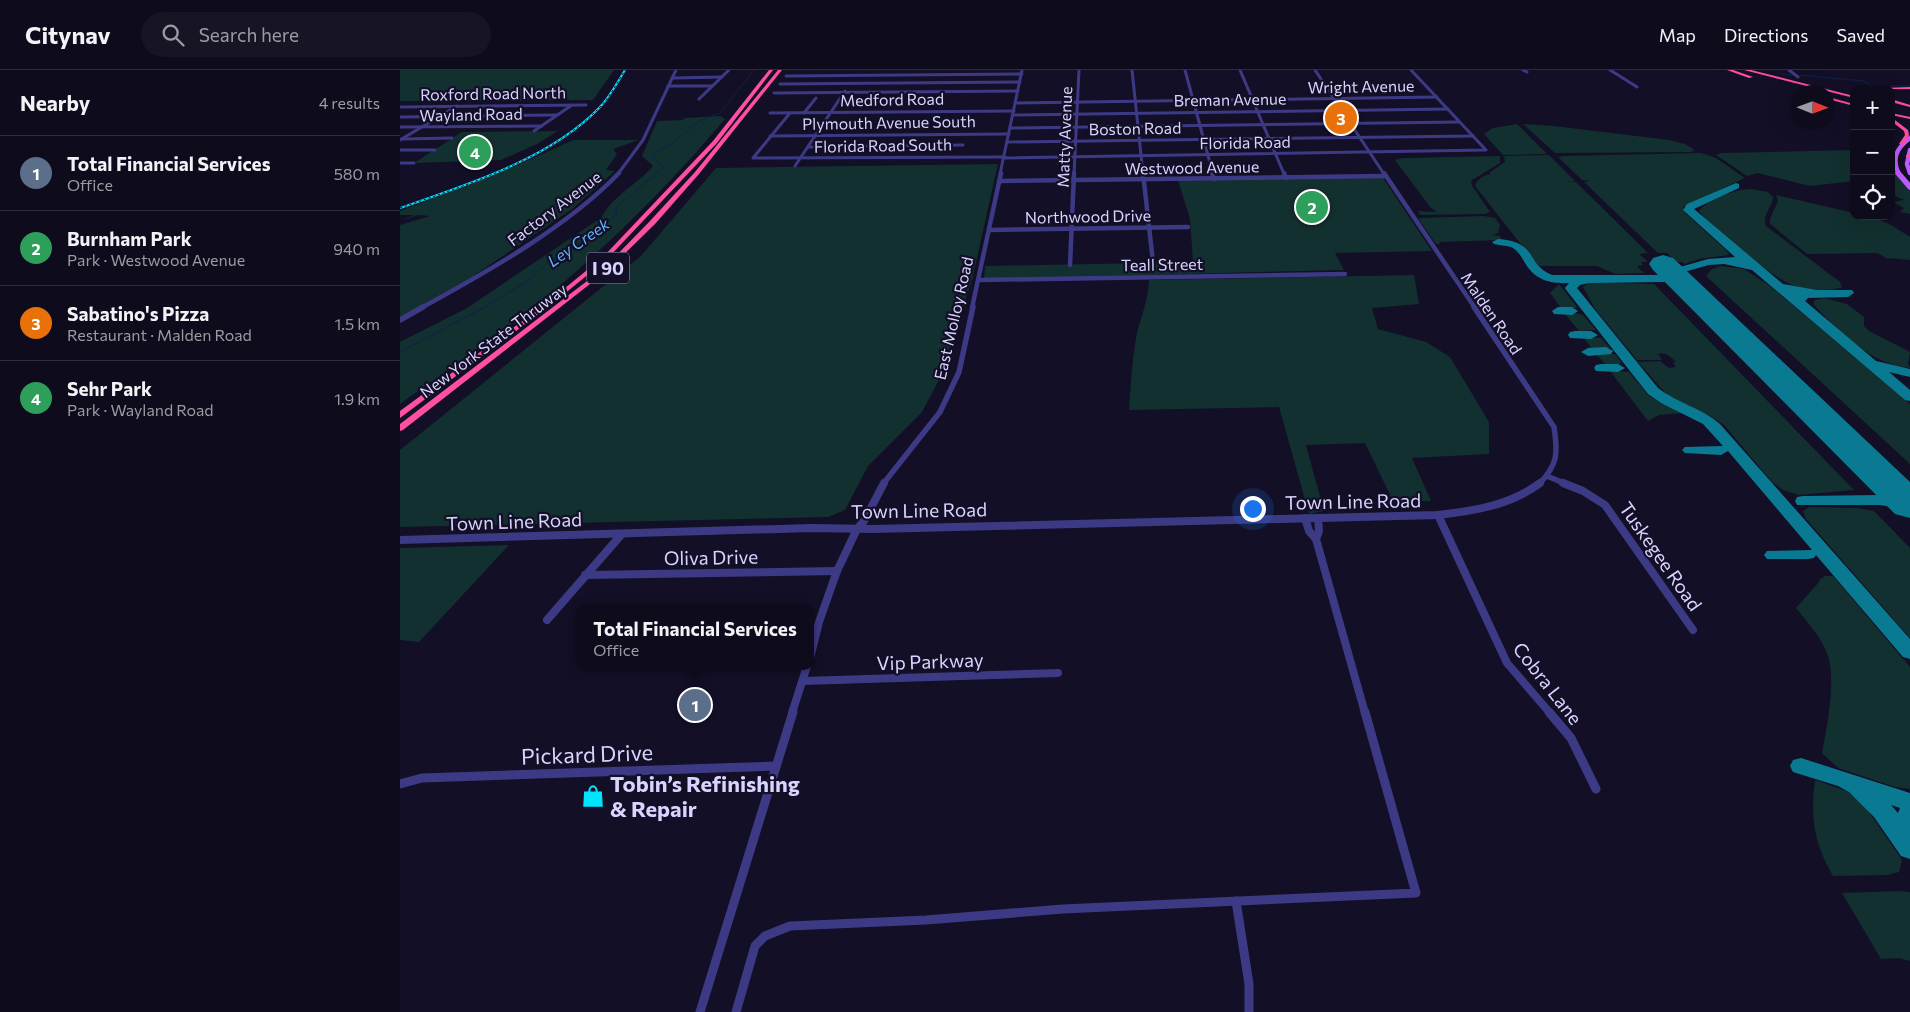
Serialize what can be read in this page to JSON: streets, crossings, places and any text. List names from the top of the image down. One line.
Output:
{"streets":{"highway":["I 90","New York State Thruway"],"street":["Wright Avenue","Roxford Road North","Medford Road","Breman Avenue","Wayland Road","Plymouth Avenue South","Boston Road","Matty Avenue","Florida Road","Florida Road South","Westwood Avenue","Factory Avenue","Northwood Drive","Teall Street","Malden Road","East Molloy Road","Town Line Road","Tuskegee Road","Oliva Drive","Vip Parkway","Cobra Lane","Pickard Drive"]},"crossings":[["Wright Avenue","Matty Avenue"],["Wright Avenue","Malden Road"],["Wright Avenue","East Molloy Road"],["Medford Road","Breman Avenue"],["Medford Road","East Molloy Road"],["Breman Avenue","Matty Avenue"],["Breman Avenue","Malden Road"],["Breman Avenue","East Molloy Road"],["Plymouth Avenue South","Florida Road South"],["Plymouth Avenue South","East Molloy Road"],["Boston Road","Matty Avenue"],["Boston Road","Florida Road"],["Boston Road","Malden Road"],["Boston Road","East Molloy Road"],["Matty Avenue","Florida Road"],["Matty Avenue","Westwood Avenue"],["Matty Avenue","Northwood Drive"],["Florida Road","Florida Road South"],["Florida Road","Malden Road"],["Florida Road","East Molloy Road"],["Florida Road South","East Molloy Road"],["Westwood Avenue","Malden Road"],["Westwood Avenue","East Molloy Road"],["Northwood Drive","East Molloy Road"],["Teall Street","East Molloy Road"],["Malden Road","Town Line Road"],["Malden Road","Tuskegee Road"],["Malden Road","Cobra Lane"],["East Molloy Road","Town Line Road"],["East Molloy Road","Oliva Drive"],["Town Line Road","Cobra Lane"]],"water":["Ley Creek"],"places":{"shop":["Tobin’s Refinishing & Repair"]},"north":"right","page":{"header":"Citynav","search":"Search here","nav":["Map","Directions","Saved"],"heading":["Nearby","4 results"],"map_buttons":["+","−"],"pins":["3","4","2","1"],"list":[{"mark":"1","name":"Total Financial Services","note":"Office","value":"580 m"},{"mark":"2","name":"Burnham Park","note":"Park · Westwood Avenue","value":"940 m"},{"mark":"3","name":"Sabatino's Pizza","note":"Restaurant · Malden Road","value":"1.5 km"},{"mark":"4","name":"Sehr Park","note":"Park · Wayland Road","value":"1.9 km"}],"popup":["Total Financial Services","Office"]}}
